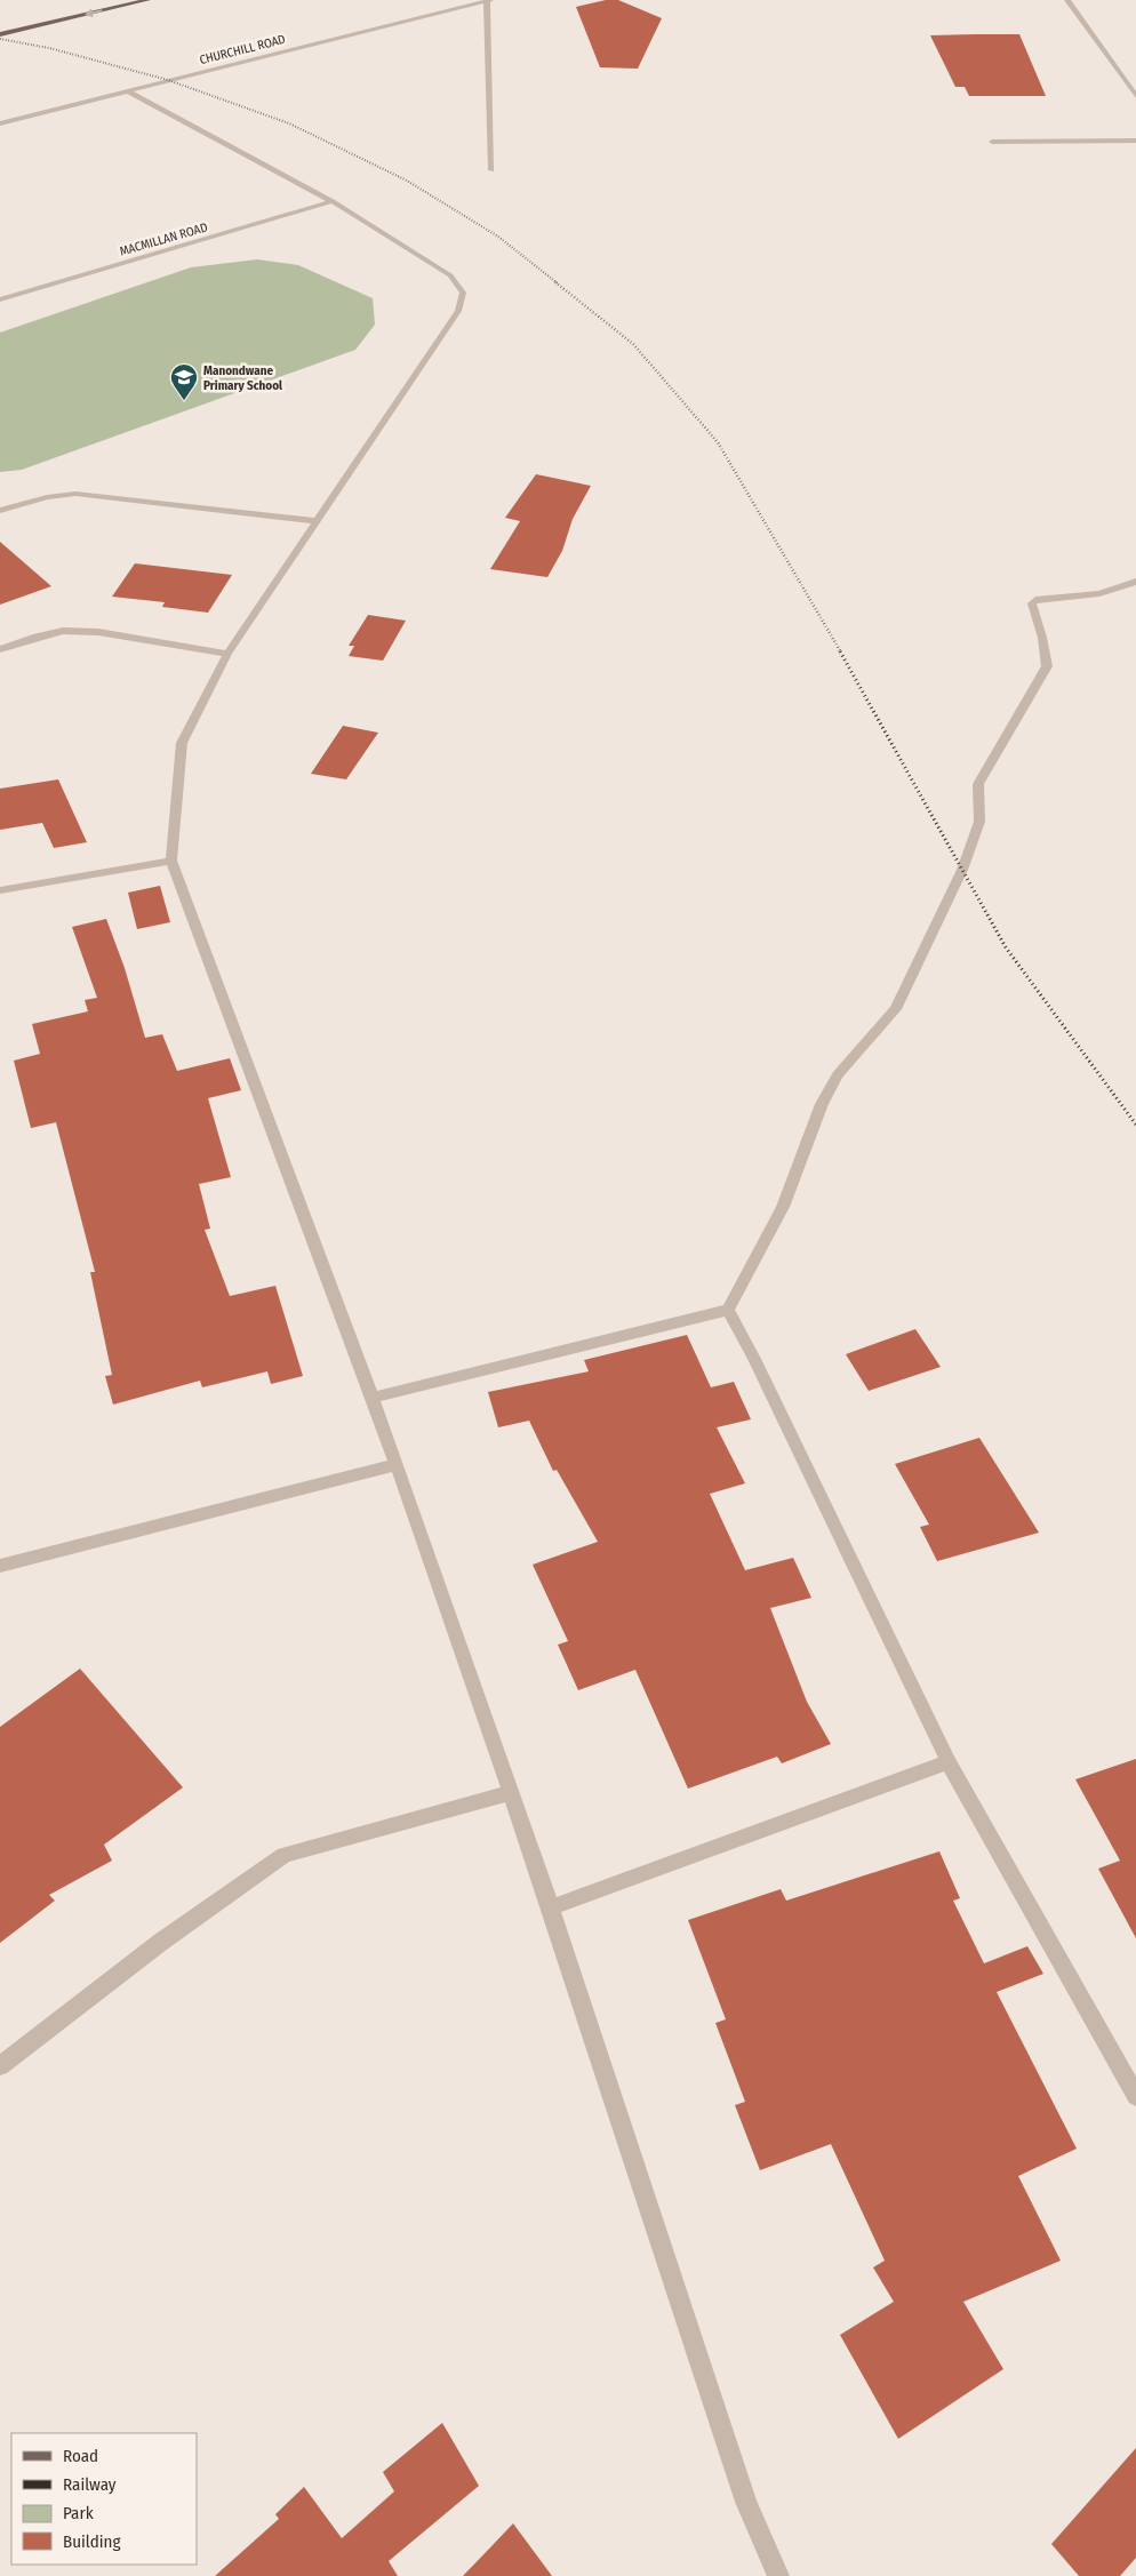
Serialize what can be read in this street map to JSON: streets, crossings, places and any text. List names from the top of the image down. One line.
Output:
{"streets":{"street":["CHURCHILL ROAD","MACMILLAN ROAD"]},"places":{"school or university":["Manondwane Primary School"]},"legend":["Road","Railway","Park","Building"]}
